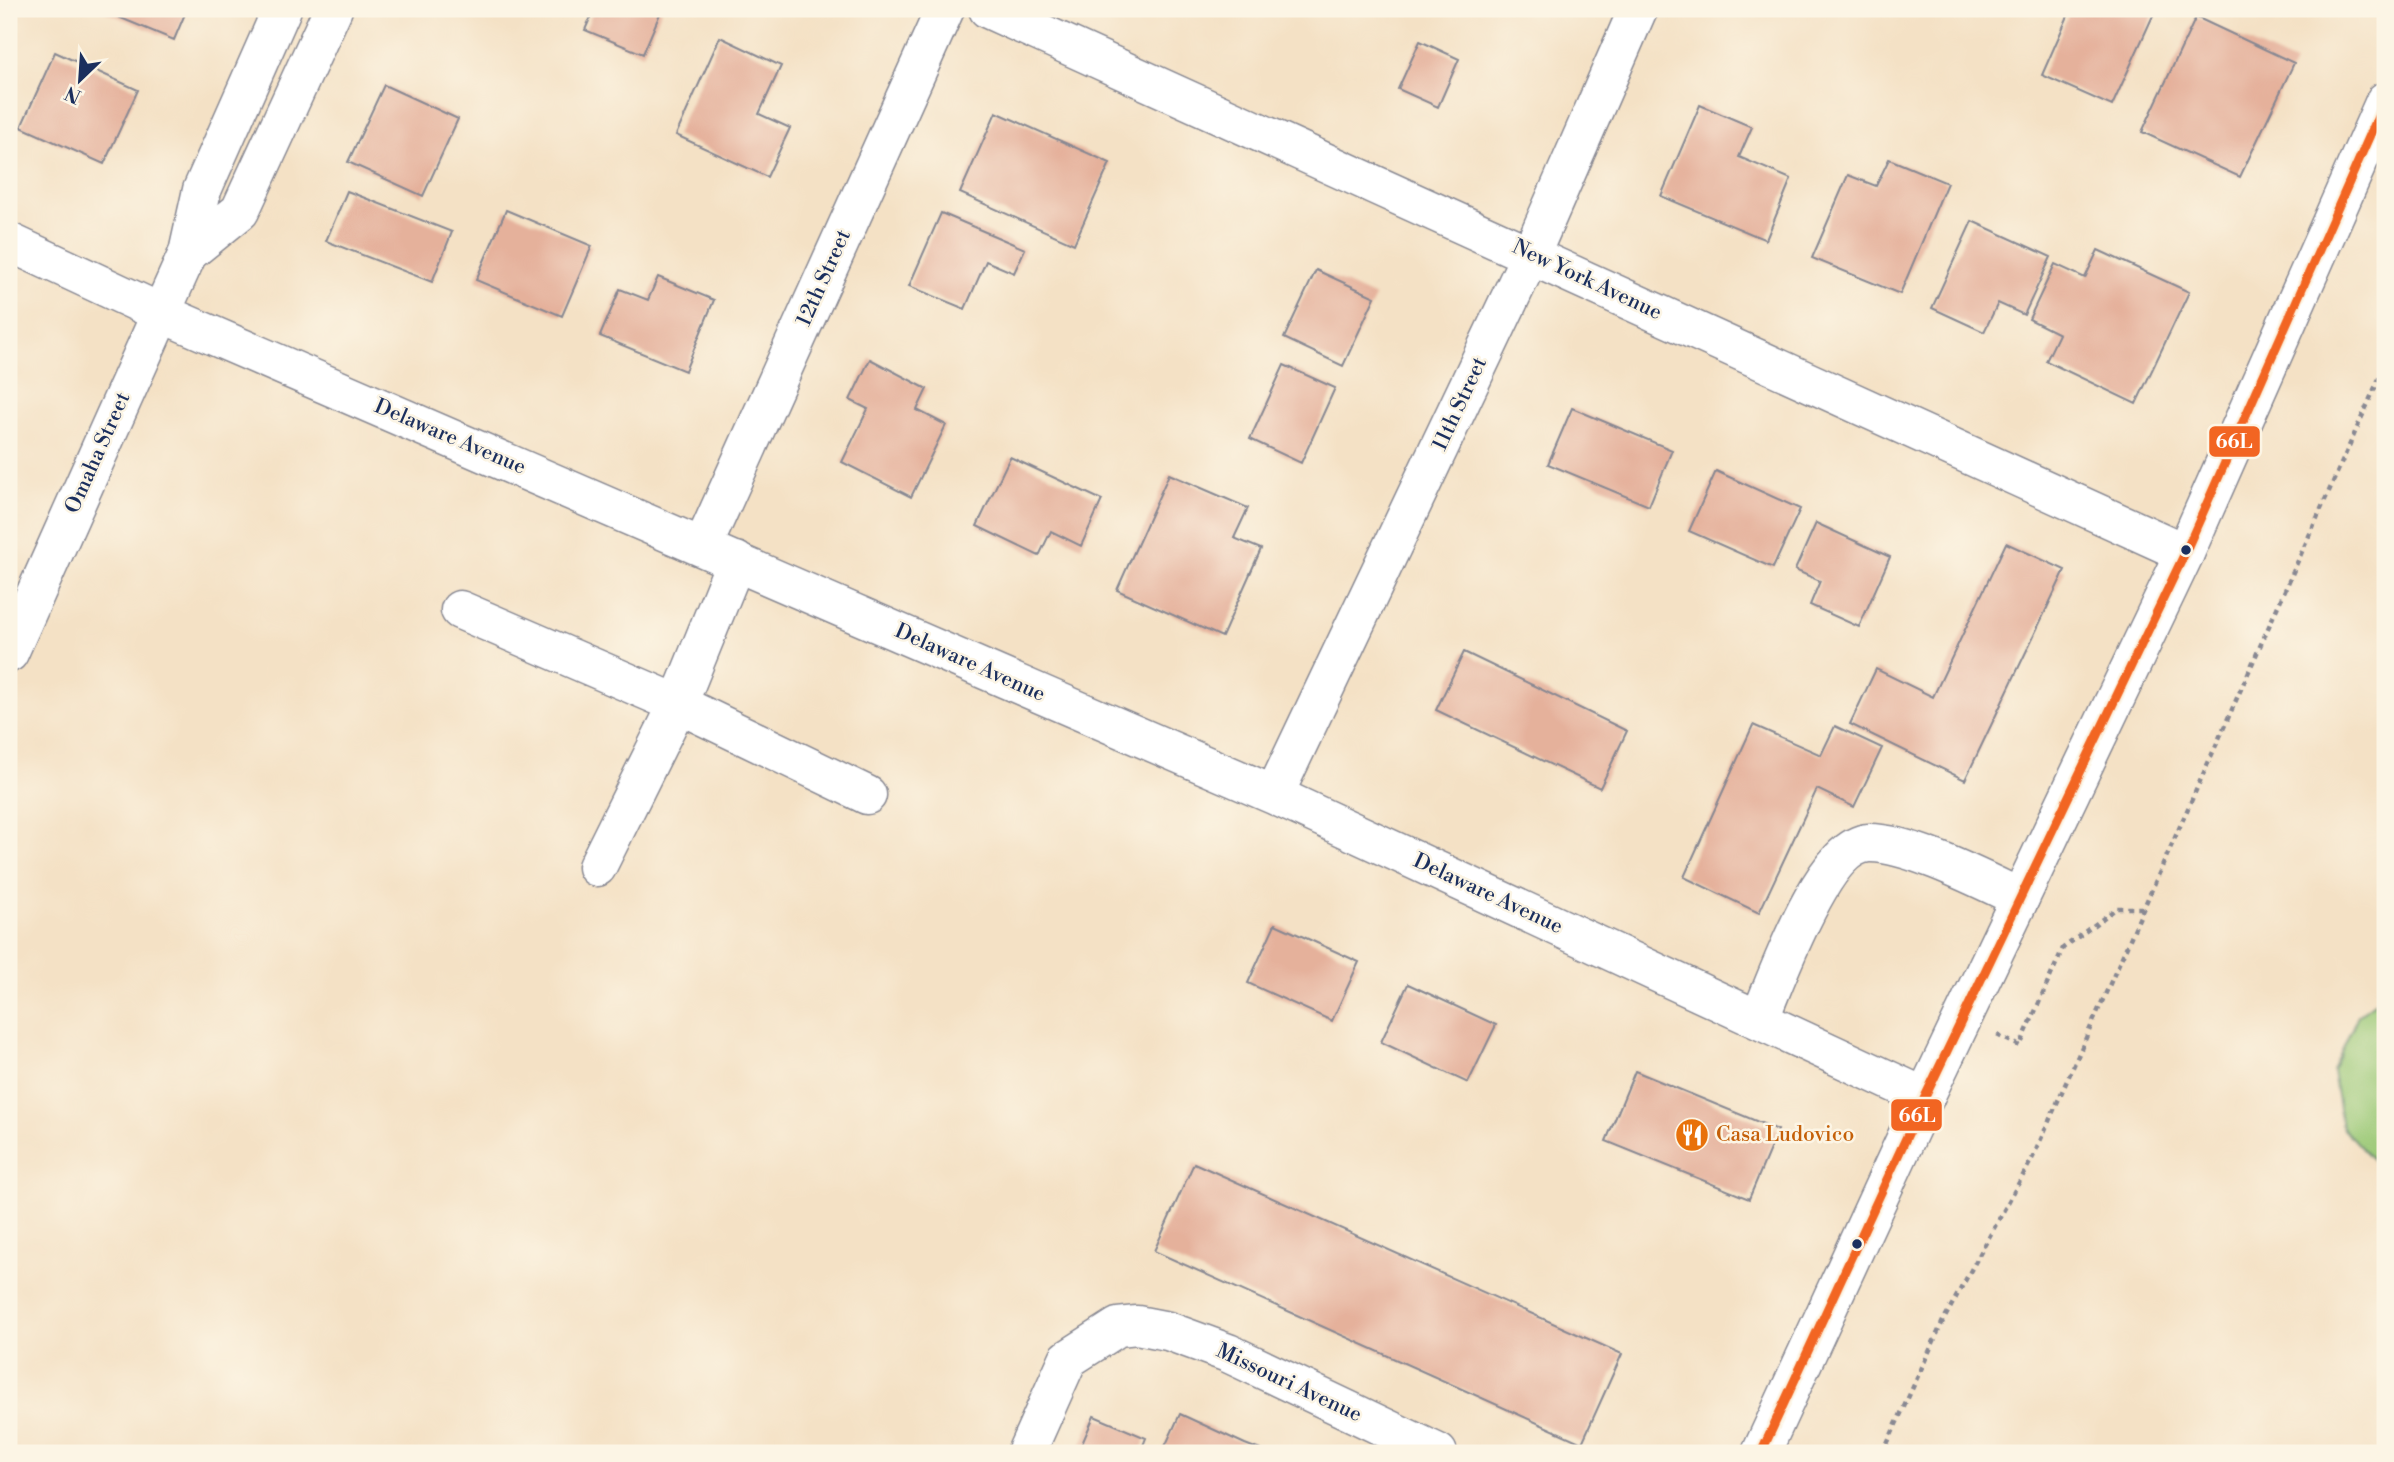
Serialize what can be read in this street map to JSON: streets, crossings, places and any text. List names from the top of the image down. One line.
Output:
{"streets":{"street":["12th Street","New York Avenue","11th Street","Delaware Avenue","Omaha Street","Missouri Avenue"]},"crossings":[["12th Street","Delaware Avenue"],["New York Avenue","11th Street"],["11th Street","Delaware Avenue"],["Delaware Avenue","Omaha Street"]],"places":{"restaurant":["Casa Ludovico"]},"lines":["transit line 66L"],"north":"bottom left"}
